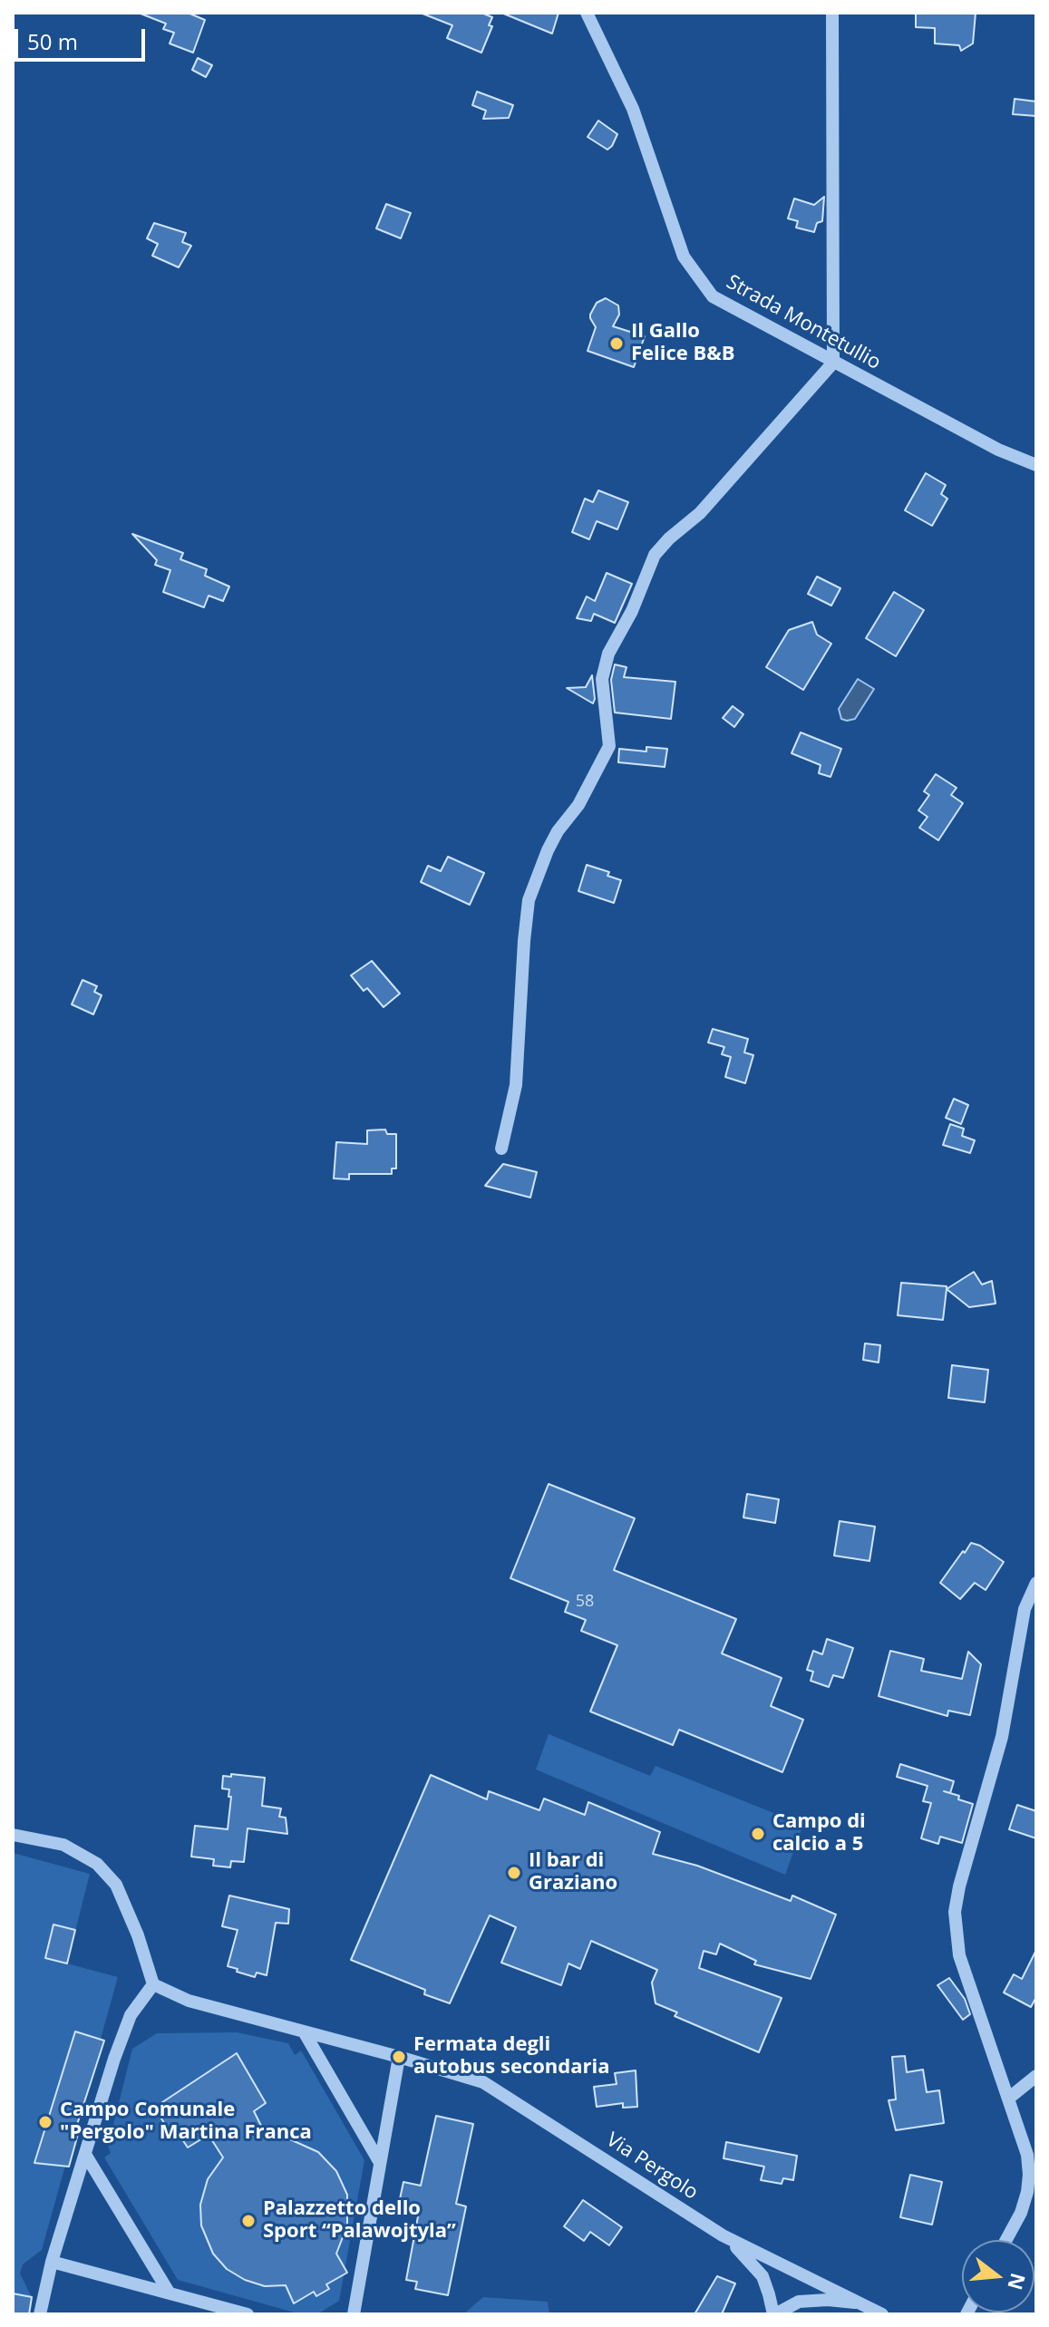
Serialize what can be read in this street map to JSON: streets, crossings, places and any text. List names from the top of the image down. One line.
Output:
{"streets":{"street":["Strada Montetullio","Via Pergolo"]},"places":["Il Gallo Felice B&B","Campo di calcio a 5","Il bar di Graziano","Fermata degli autobus secondaria","Campo Comunale \"Pergolo\" Martina Franca","Palazzetto dello Sport “Palawojtyla”"],"house_numbers":["58"],"scale_bar":"50 m","north":"right"}
